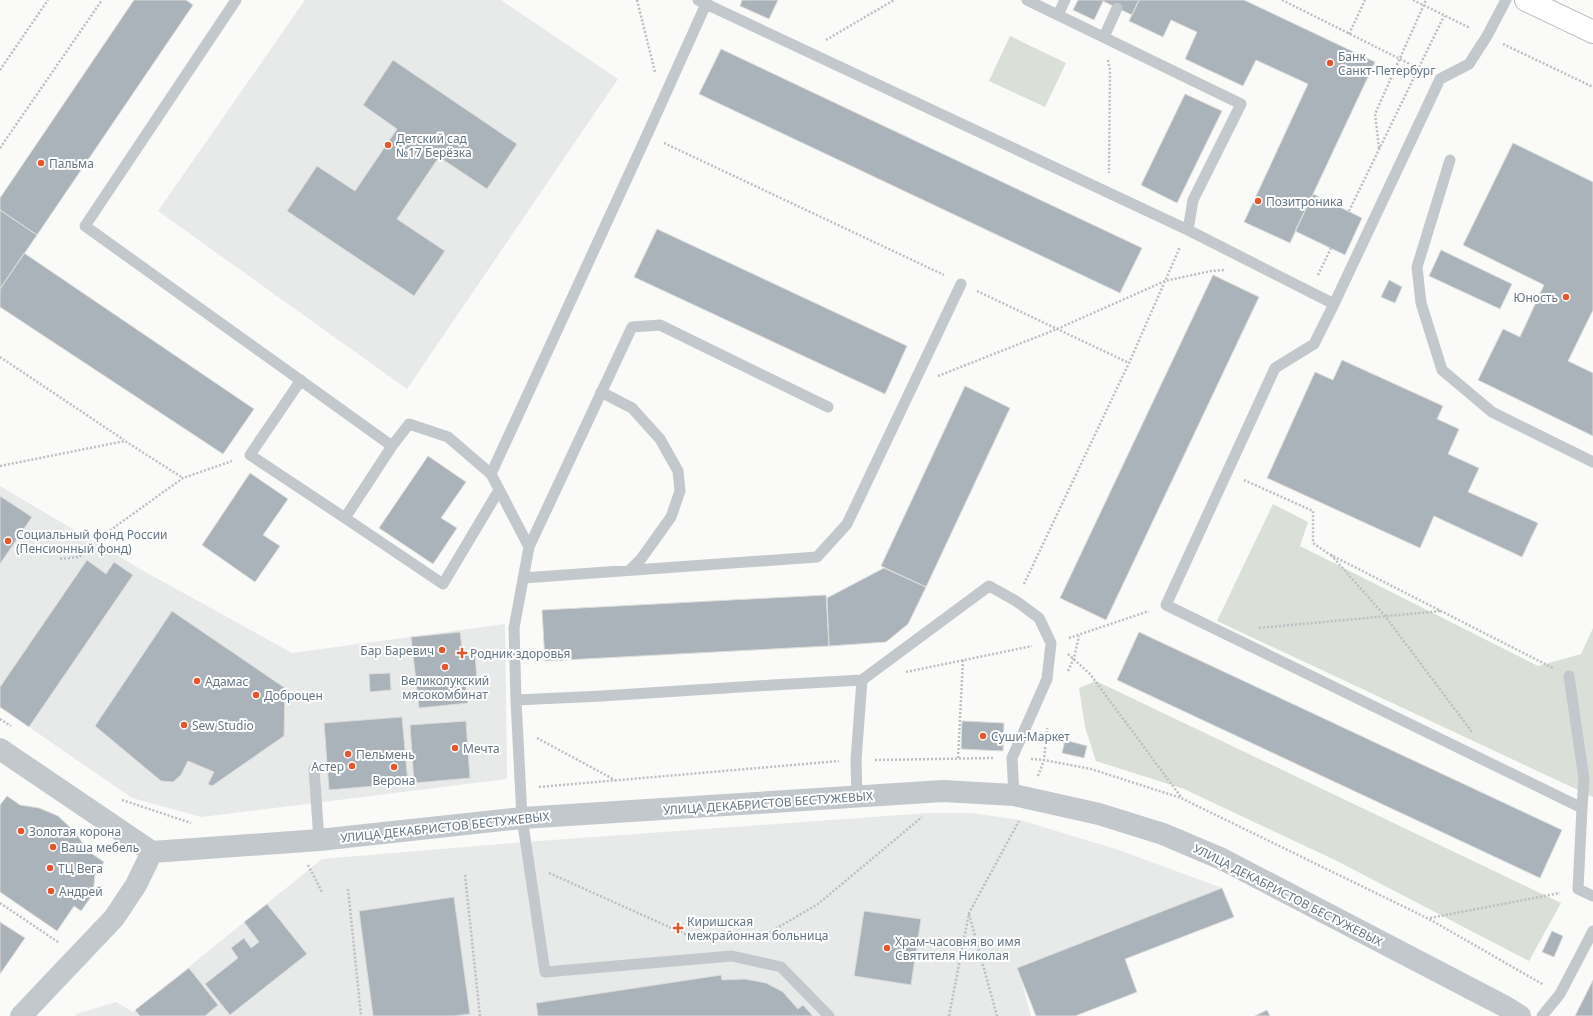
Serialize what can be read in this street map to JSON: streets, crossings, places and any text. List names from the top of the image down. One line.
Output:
{"streets":{"street":["УЛИЦА ДЕКАБРИСТОВ БЕСТУЖЕВЫХ"]},"places":{"other":["Банк Санкт-Петербург","Детский сад №17 Берёзка","Пальма","Позитроника","Юность","Социальный фонд России (Пенсионный фонд)","Бар Баревич","Великолукский мясокомбинат","Адамас","Доброцен","Sew Studio","Суши-Маркет","Мечта","Пельмень","Астер","Верона","Золотая корона","Ваша мебель","ТЦ Вега","Андрей","Храм-часовня во имя Святителя Николая"],"health":["Родник здоровья","Киришская межрайонная больница"]}}
